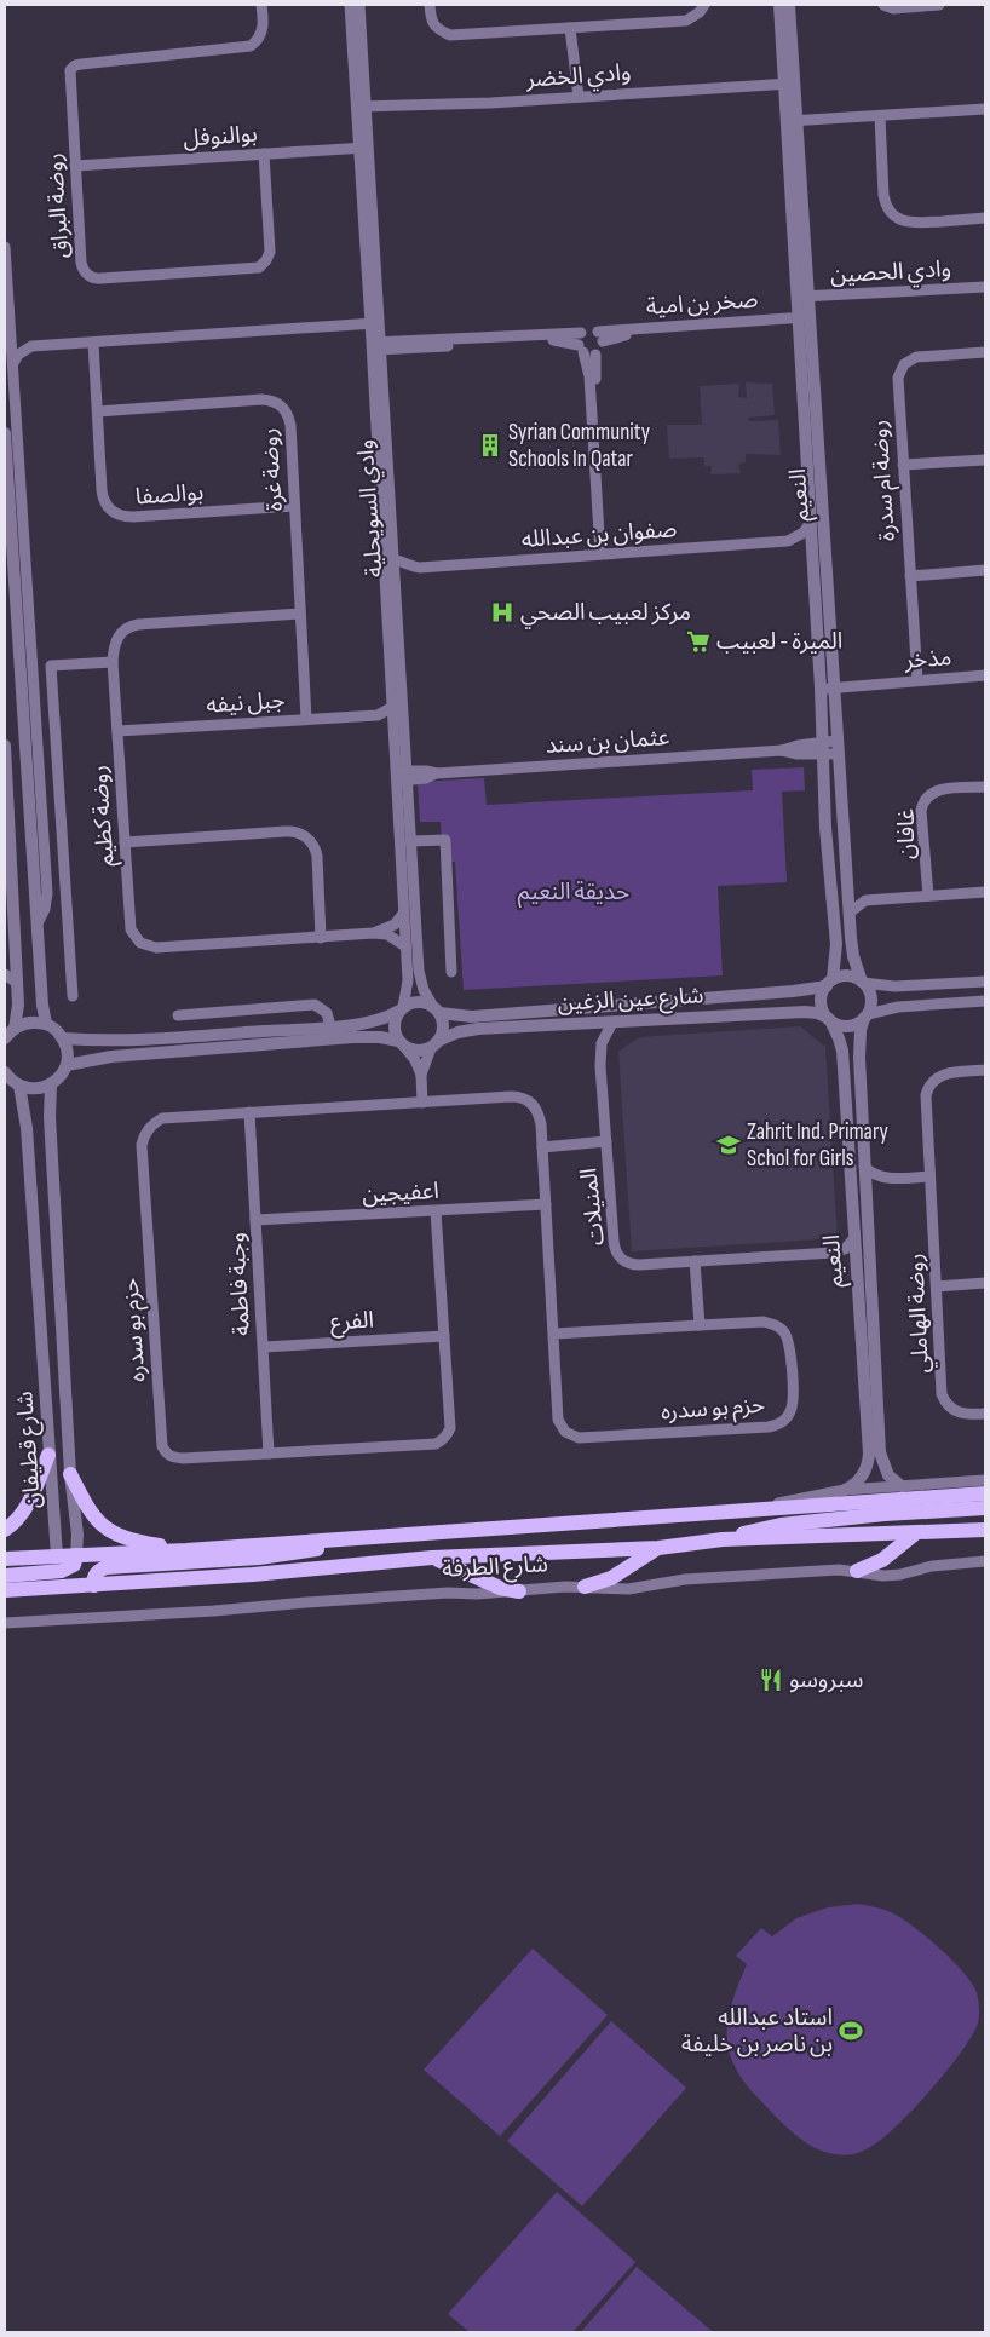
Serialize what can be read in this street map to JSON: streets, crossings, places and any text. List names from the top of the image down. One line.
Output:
{"streets":{"main road":["شارع الطرفة"],"street":["وادي الخضر","بوالنوفل","روضة البراق","وادي الحصين","صخر بن امية","روضة غرة","روضة ام سدرة","بوالصفا","النعيم","وادي السويحلية","صفوان بن عبدالله","مذخر","جبل نيفه","عثمان بن سند","روضة كظيم","غافان","شارع عين الزغين","اعفيجين","المنيلات","وجبة فاطمة","روضة الهاملي","الفرع","حزم بو سدره","شارع قطيفان"]},"crossings":[["وادي الخضر","النعيم"],["وادي الخضر","وادي السويحلية"],["بوالنوفل","روضة البراق"],["بوالنوفل","وادي السويحلية"],["وادي الحصين","النعيم"],["صخر بن امية","النعيم"],["روضة غرة","بوالصفا"],["روضة غرة","جبل نيفه"],["روضة غرة","روضة كظيم"],["روضة ام سدرة","مذخر"],["النعيم","صفوان بن عبدالله"],["النعيم","مذخر"],["النعيم","عثمان بن سند"],["النعيم","شارع عين الزغين"],["النعيم","المنيلات"],["النعيم","شارع الطرفة"],["وادي السويحلية","صفوان بن عبدالله"],["وادي السويحلية","جبل نيفه"],["وادي السويحلية","عثمان بن سند"],["وادي السويحلية","روضة كظيم"],["وادي السويحلية","شارع عين الزغين"],["جبل نيفه","روضة كظيم"],["شارع عين الزغين","المنيلات"],["اعفيجين","وجبة فاطمة"],["اعفيجين","حزم بو سدره"],["وجبة فاطمة","الفرع"],["وجبة فاطمة","حزم بو سدره"],["الفرع","حزم بو سدره"],["شارع قطيفان","شارع الطرفة"]],"parks":["حديقة النعيم"],"places":{"building":["Syrian Community Schools In Qatar"],"hospital":["مركز لعبيب الصحي"],"supermarket":["الميرة - لعبيب"],"school or university":["Zahrit Ind. Primary Schol for Girls"],"restaurant":["سبروسو"],"sports":["استاد عبدالله بن ناصر بن خليفة"]}}
